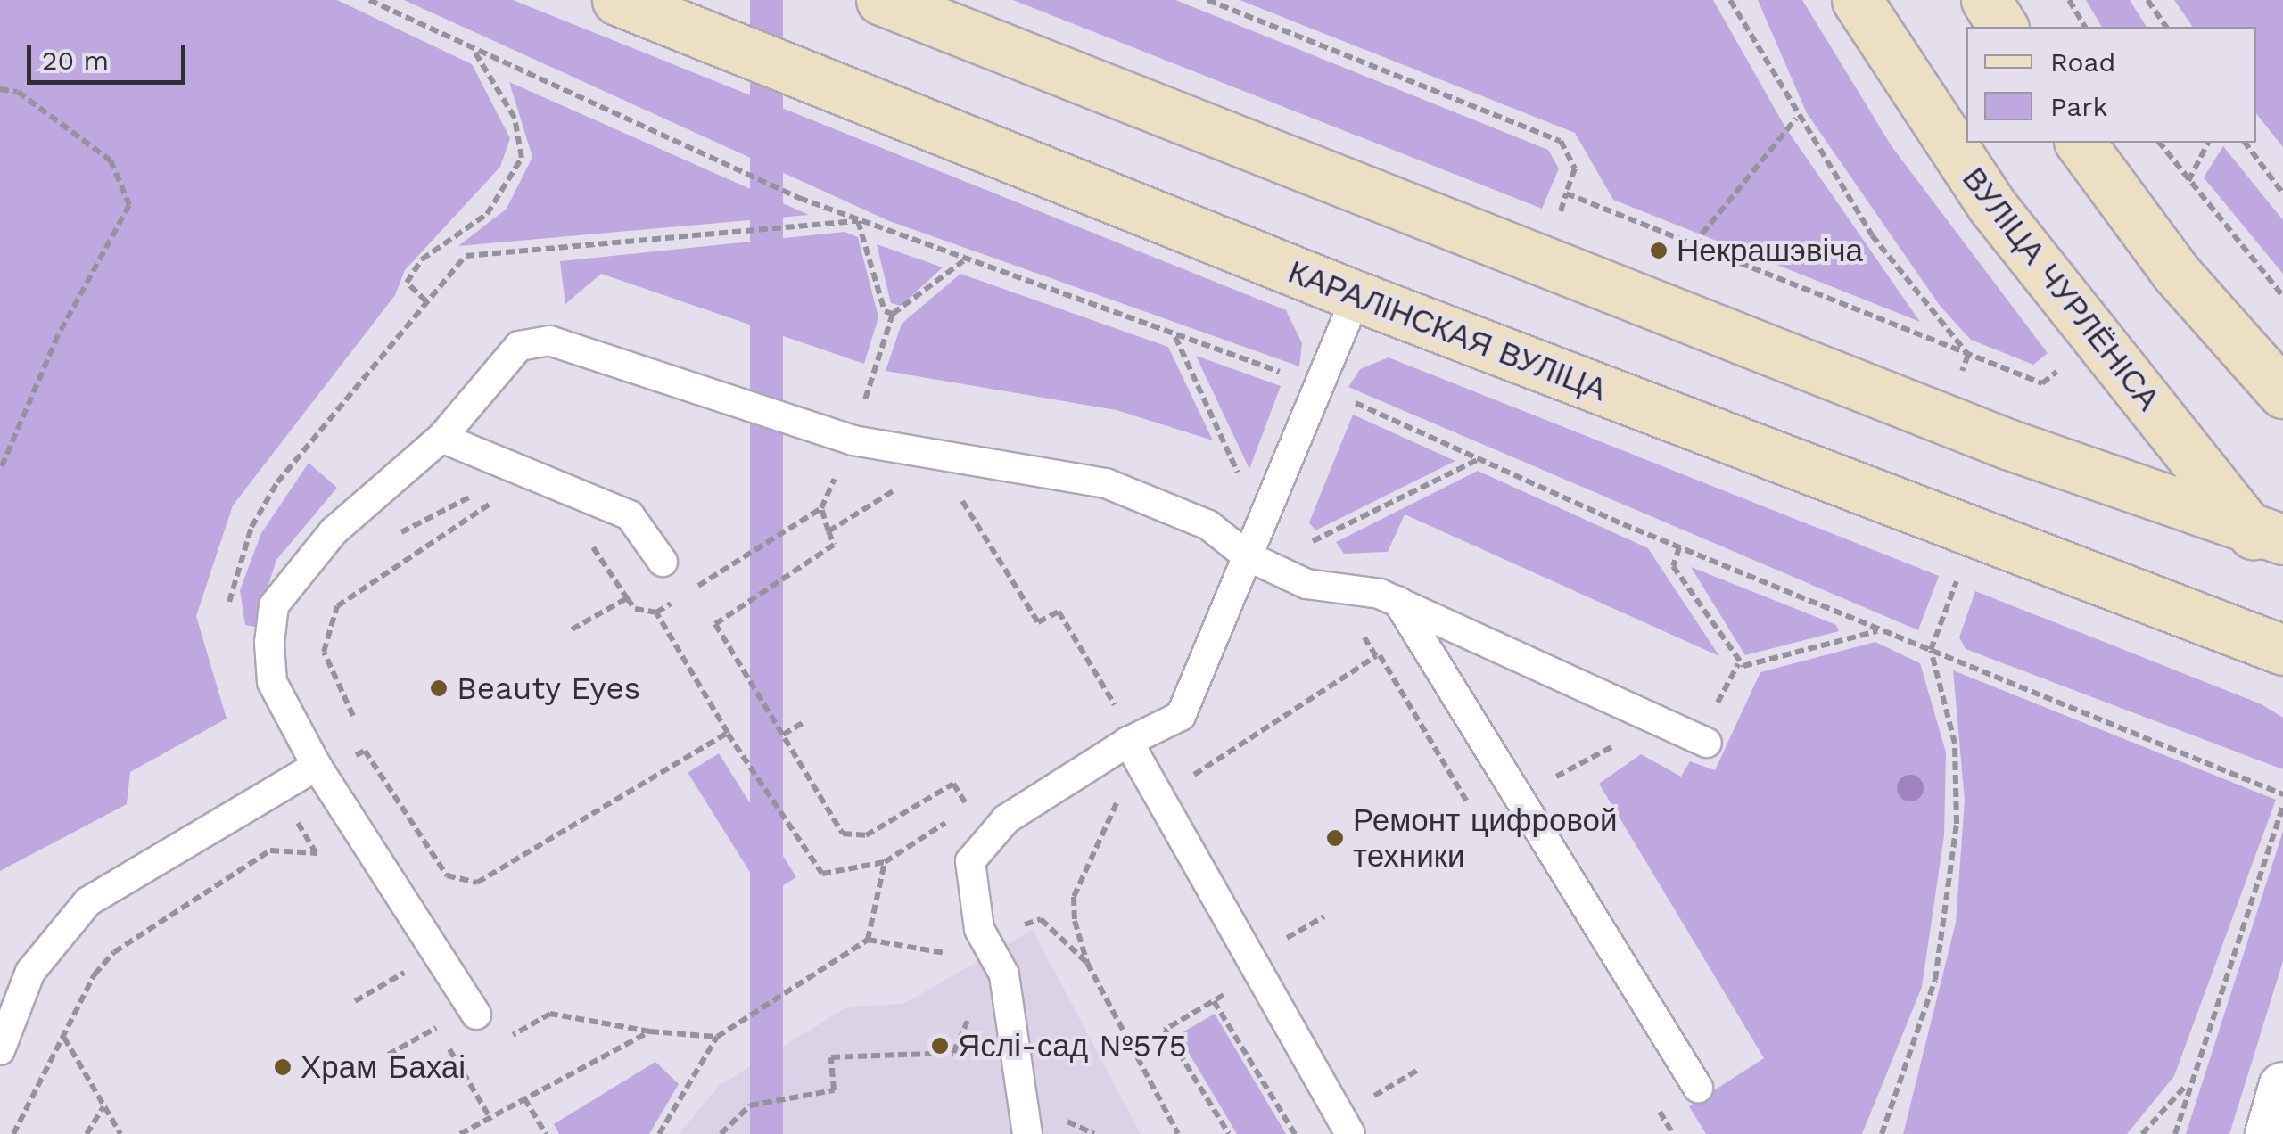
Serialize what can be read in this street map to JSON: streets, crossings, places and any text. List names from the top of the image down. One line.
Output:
{"streets":{"main road":["ВУЛІЦА ЧУРЛЁНІСА","КАРАЛІНСКАЯ ВУЛІЦА"]},"places":["Некрашэвіча","Beauty Eyes","Ремонт цифровой техники","Яслі-сад №575","Храм Бахаі"],"legend":["Road","Park"],"scale_bar":"20 m"}
